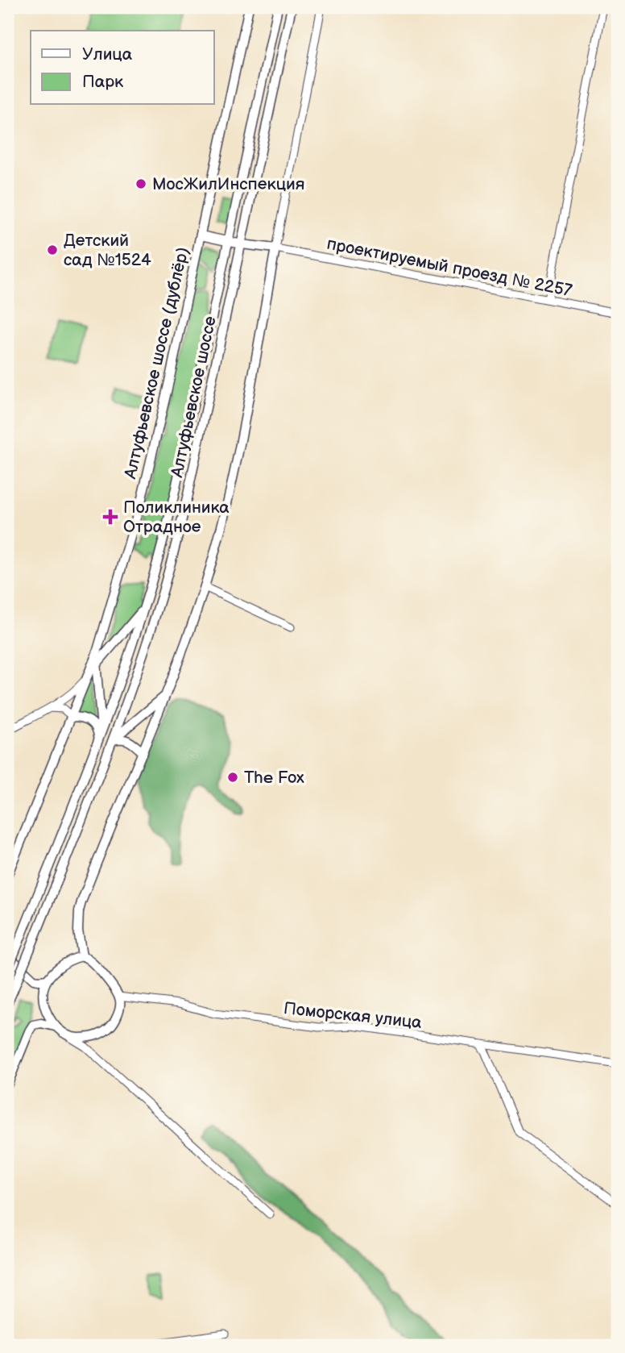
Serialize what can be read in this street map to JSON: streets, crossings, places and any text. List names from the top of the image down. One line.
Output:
{"streets":{"main road":["Алтуфьевское шоссе (дублёр)","Алтуфьевское шоссе"],"street":["проектируемый проезд № 2257","Поморская улица"]},"places":{"other":["МосЖилИнспекция","Детский сад №1524","The Fox"],"health":["Поликлиника Отрадное"]},"legend":["Улица","Парк"]}
